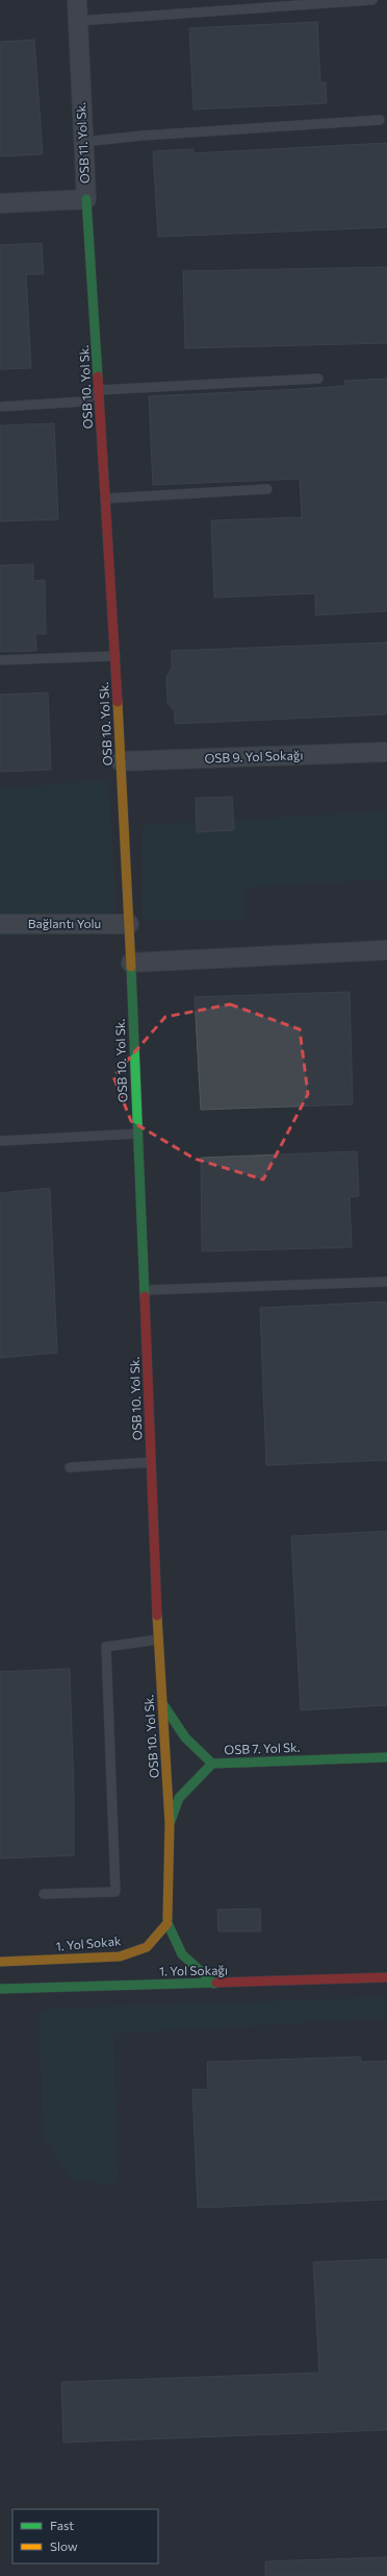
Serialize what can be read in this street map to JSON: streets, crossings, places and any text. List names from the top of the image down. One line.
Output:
{"streets":{"street":["OSB 11. Yol Sk.","OSB 10. Yol Sk.","OSB 9. Yol Sokağı","Bağlantı Yolu","OSB 7. Yol Sk.","1. Yol Sokak","1. Yol Sokağı"]},"crossings":[["OSB 11. Yol Sk.","OSB 10. Yol Sk."],["OSB 10. Yol Sk.","OSB 9. Yol Sokağı"],["OSB 10. Yol Sk.","Bağlantı Yolu"],["OSB 10. Yol Sk.","OSB 7. Yol Sk."],["OSB 10. Yol Sk.","1. Yol Sokak"]],"legend":["Fast","Slow"]}
